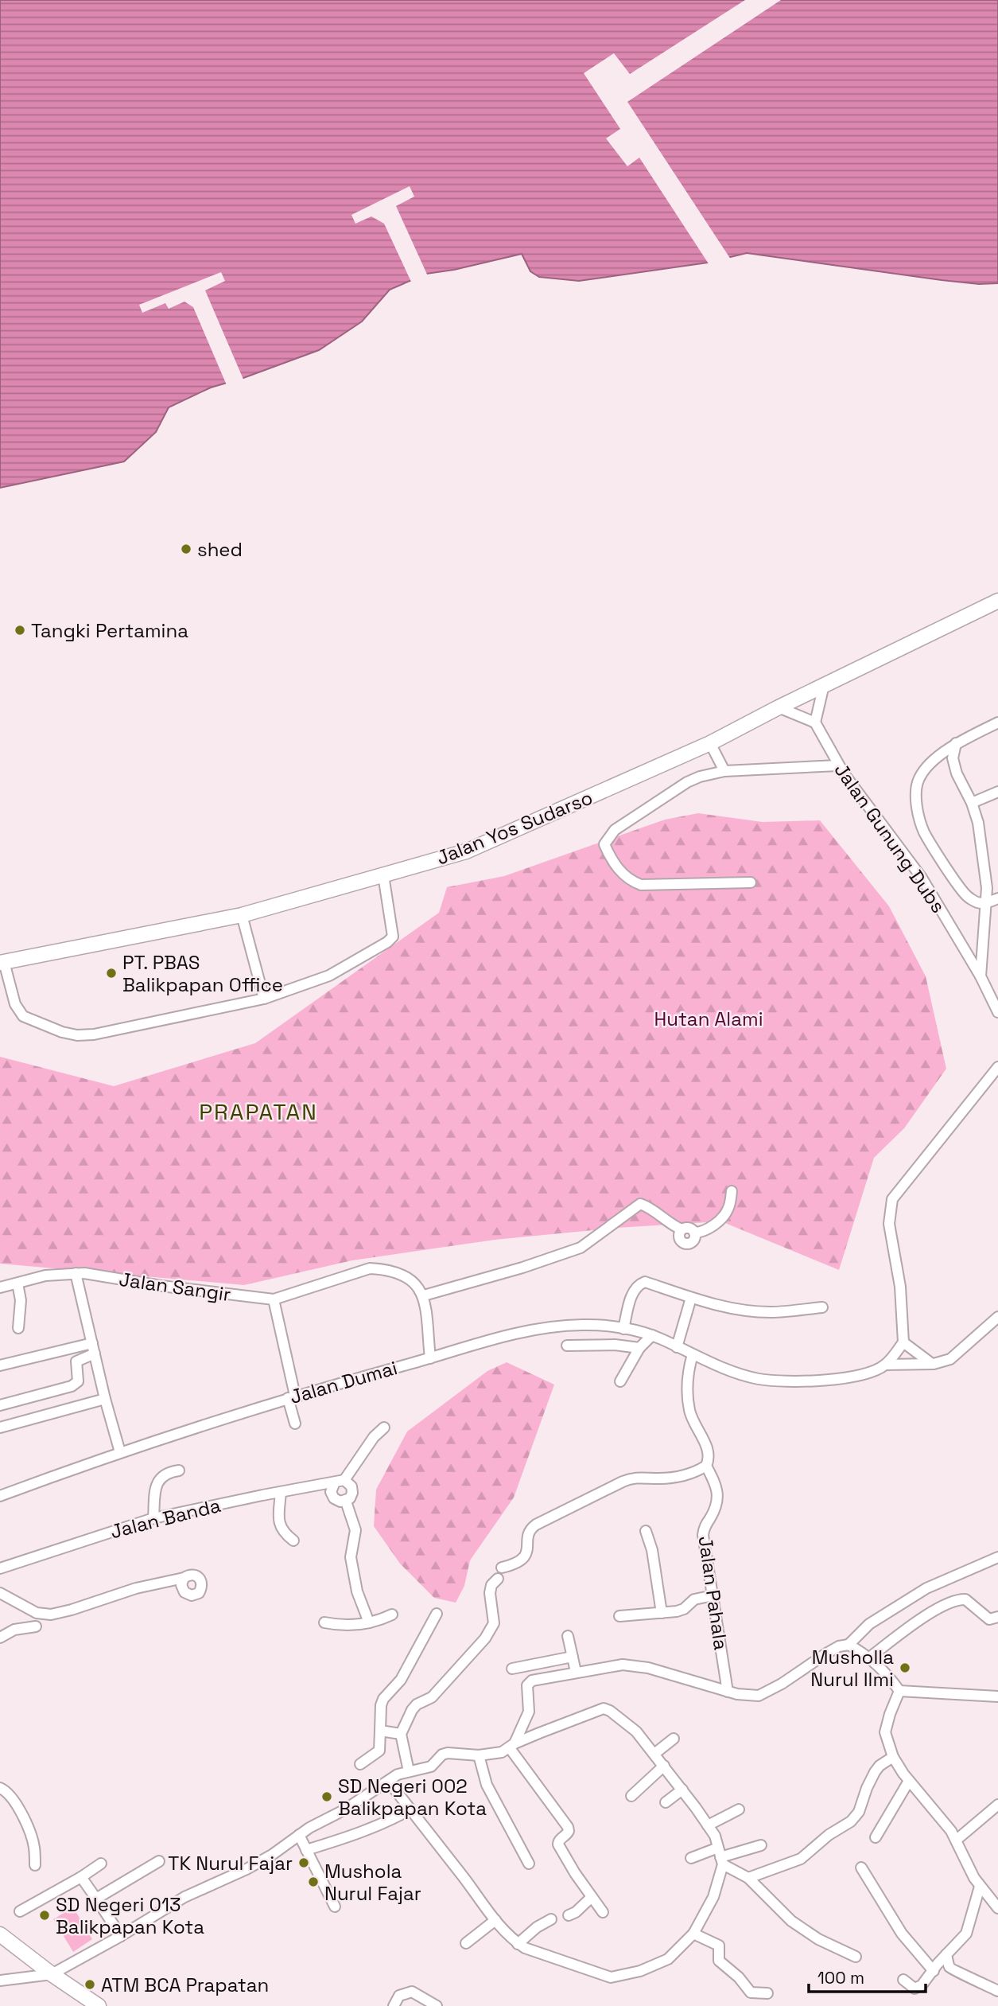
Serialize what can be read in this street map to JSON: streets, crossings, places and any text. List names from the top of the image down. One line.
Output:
{"streets":{"main road":["Jalan Yos Sudarso"],"street":["Jalan Gunung Dubs","Jalan Sangir","Jalan Dumai","Jalan Banda","Jalan Pahala"]},"crossings":[["Jalan Dumai","Jalan Pahala"]],"districts":["PRAPATAN"],"parks":["Hutan Alami"],"places":["shed","Tangki Pertamina","PT. PBAS Balikpapan Office","Musholla Nurul Ilmi","SD Negeri 002 Balikpapan Kota","TK Nurul Fajar","Mushola Nurul Fajar","SD Negeri 013 Balikpapan Kota","ATM BCA Prapatan"],"scale_bar":"100 m"}
